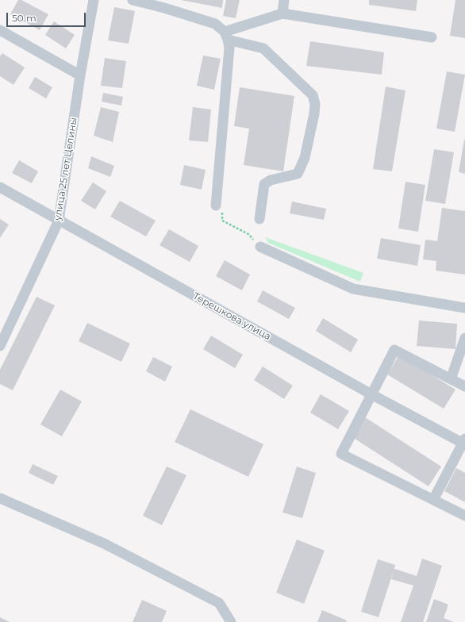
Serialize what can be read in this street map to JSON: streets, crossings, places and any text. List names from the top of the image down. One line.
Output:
{"streets":{"street":["улица 25 лет Целины","Терешкова улица"]},"crossings":[["улица 25 лет Целины","Терешкова улица"]],"scale_bar":"50 m"}
